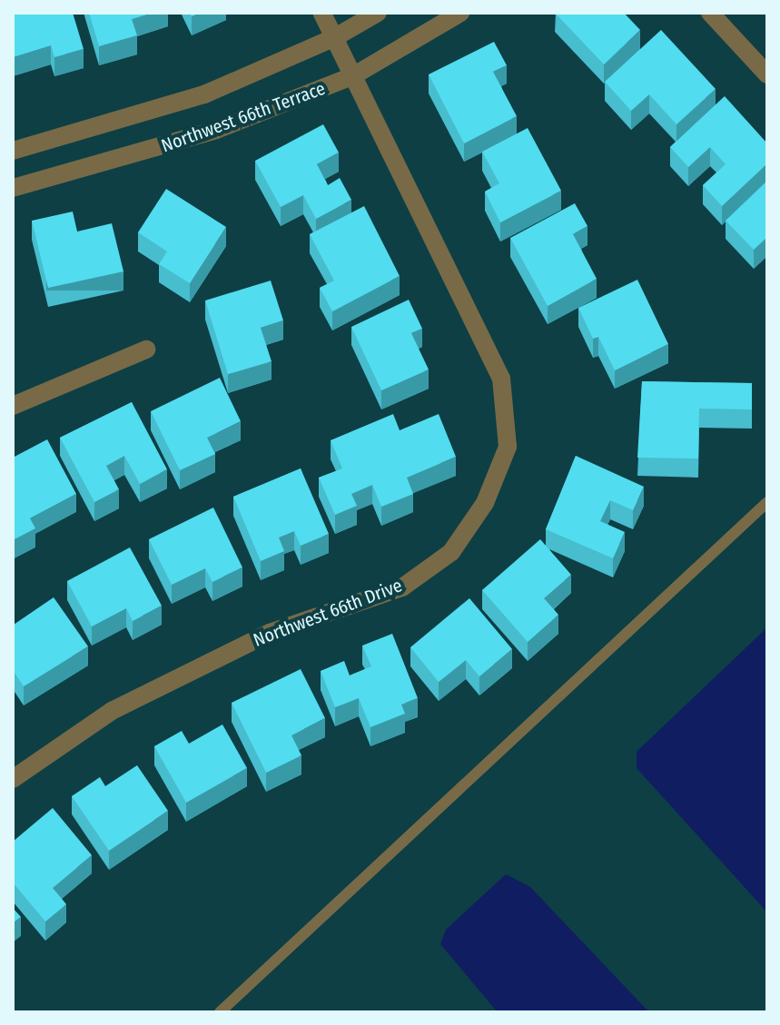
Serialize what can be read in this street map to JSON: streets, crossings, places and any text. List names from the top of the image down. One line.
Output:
{"streets":{"street":["Northwest 66th Terrace","Northwest 66th Drive"]},"crossings":[["Northwest 66th Terrace","Northwest 66th Drive"]]}
